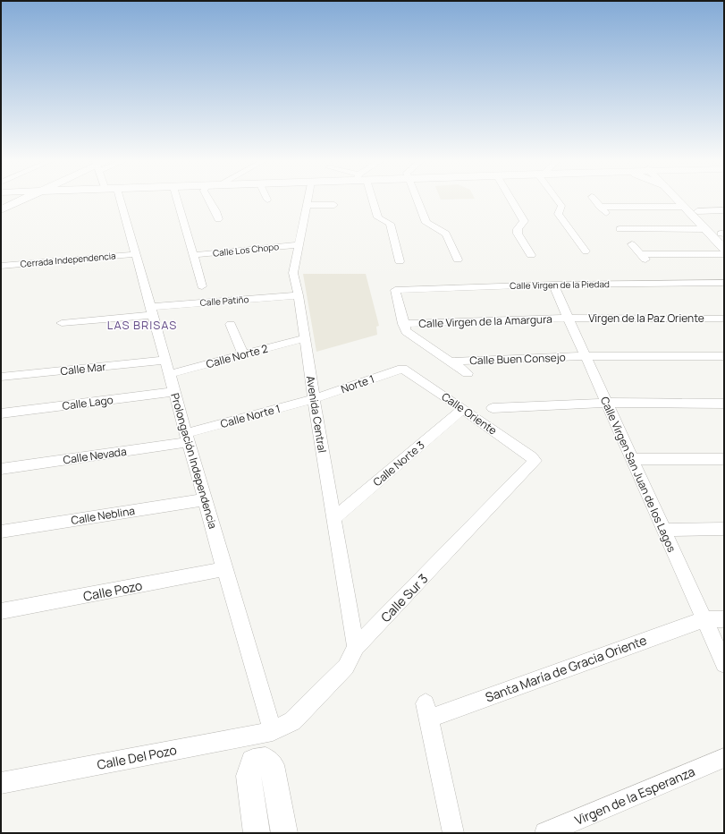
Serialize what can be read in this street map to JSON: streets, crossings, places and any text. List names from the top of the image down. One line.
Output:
{"streets":{"street":["Calle Los Chopo","Cerrada Independencia","Calle Virgen de la Piedad","Calle Patiño","Virgen de la Paz Oriente","Calle Virgen de la Amargura","Calle Norte 2","Calle Buen Consejo","Calle Mar","Norte 1","Calle Lago","Calle Oriente","Avenida Central","Calle Norte 1","Calle Nevada","Prolongación Independencia","Calle Norte 3","Calle Virgen San Juan de los Lagos","Calle Neblina","Calle Pozo","Calle Sur 3","Santa María de Gracia Oriente","Calle Del Pozo","Virgen de la Esperanza"]},"crossings":[["Calle Los Chopo","Avenida Central"],["Cerrada Independencia","Prolongación Independencia"],["Calle Virgen de la Piedad","Calle Virgen de la Amargura"],["Calle Virgen de la Piedad","Calle Virgen San Juan de los Lagos"],["Calle Patiño","Avenida Central"],["Calle Patiño","Prolongación Independencia"],["Virgen de la Paz Oriente","Calle Virgen de la Amargura"],["Virgen de la Paz Oriente","Calle Virgen San Juan de los Lagos"],["Calle Virgen de la Amargura","Calle Virgen San Juan de los Lagos"],["Calle Norte 2","Avenida Central"],["Calle Norte 2","Prolongación Independencia"],["Calle Buen Consejo","Calle Virgen San Juan de los Lagos"],["Calle Mar","Prolongación Independencia"],["Norte 1","Calle Oriente"],["Norte 1","Avenida Central"],["Norte 1","Calle Norte 1"],["Calle Lago","Prolongación Independencia"],["Calle Oriente","Calle Norte 3"],["Calle Oriente","Calle Sur 3"],["Avenida Central","Calle Norte 1"],["Avenida Central","Calle Norte 3"],["Avenida Central","Calle Sur 3"],["Calle Norte 1","Calle Nevada"],["Calle Norte 1","Prolongación Independencia"],["Calle Nevada","Prolongación Independencia"],["Prolongación Independencia","Calle Neblina"],["Prolongación Independencia","Calle Pozo"],["Prolongación Independencia","Calle Sur 3"],["Prolongación Independencia","Calle Del Pozo"],["Calle Virgen San Juan de los Lagos","Santa María de Gracia Oriente"],["Calle Sur 3","Calle Del Pozo"]],"districts":["LAS BRISAS"]}
